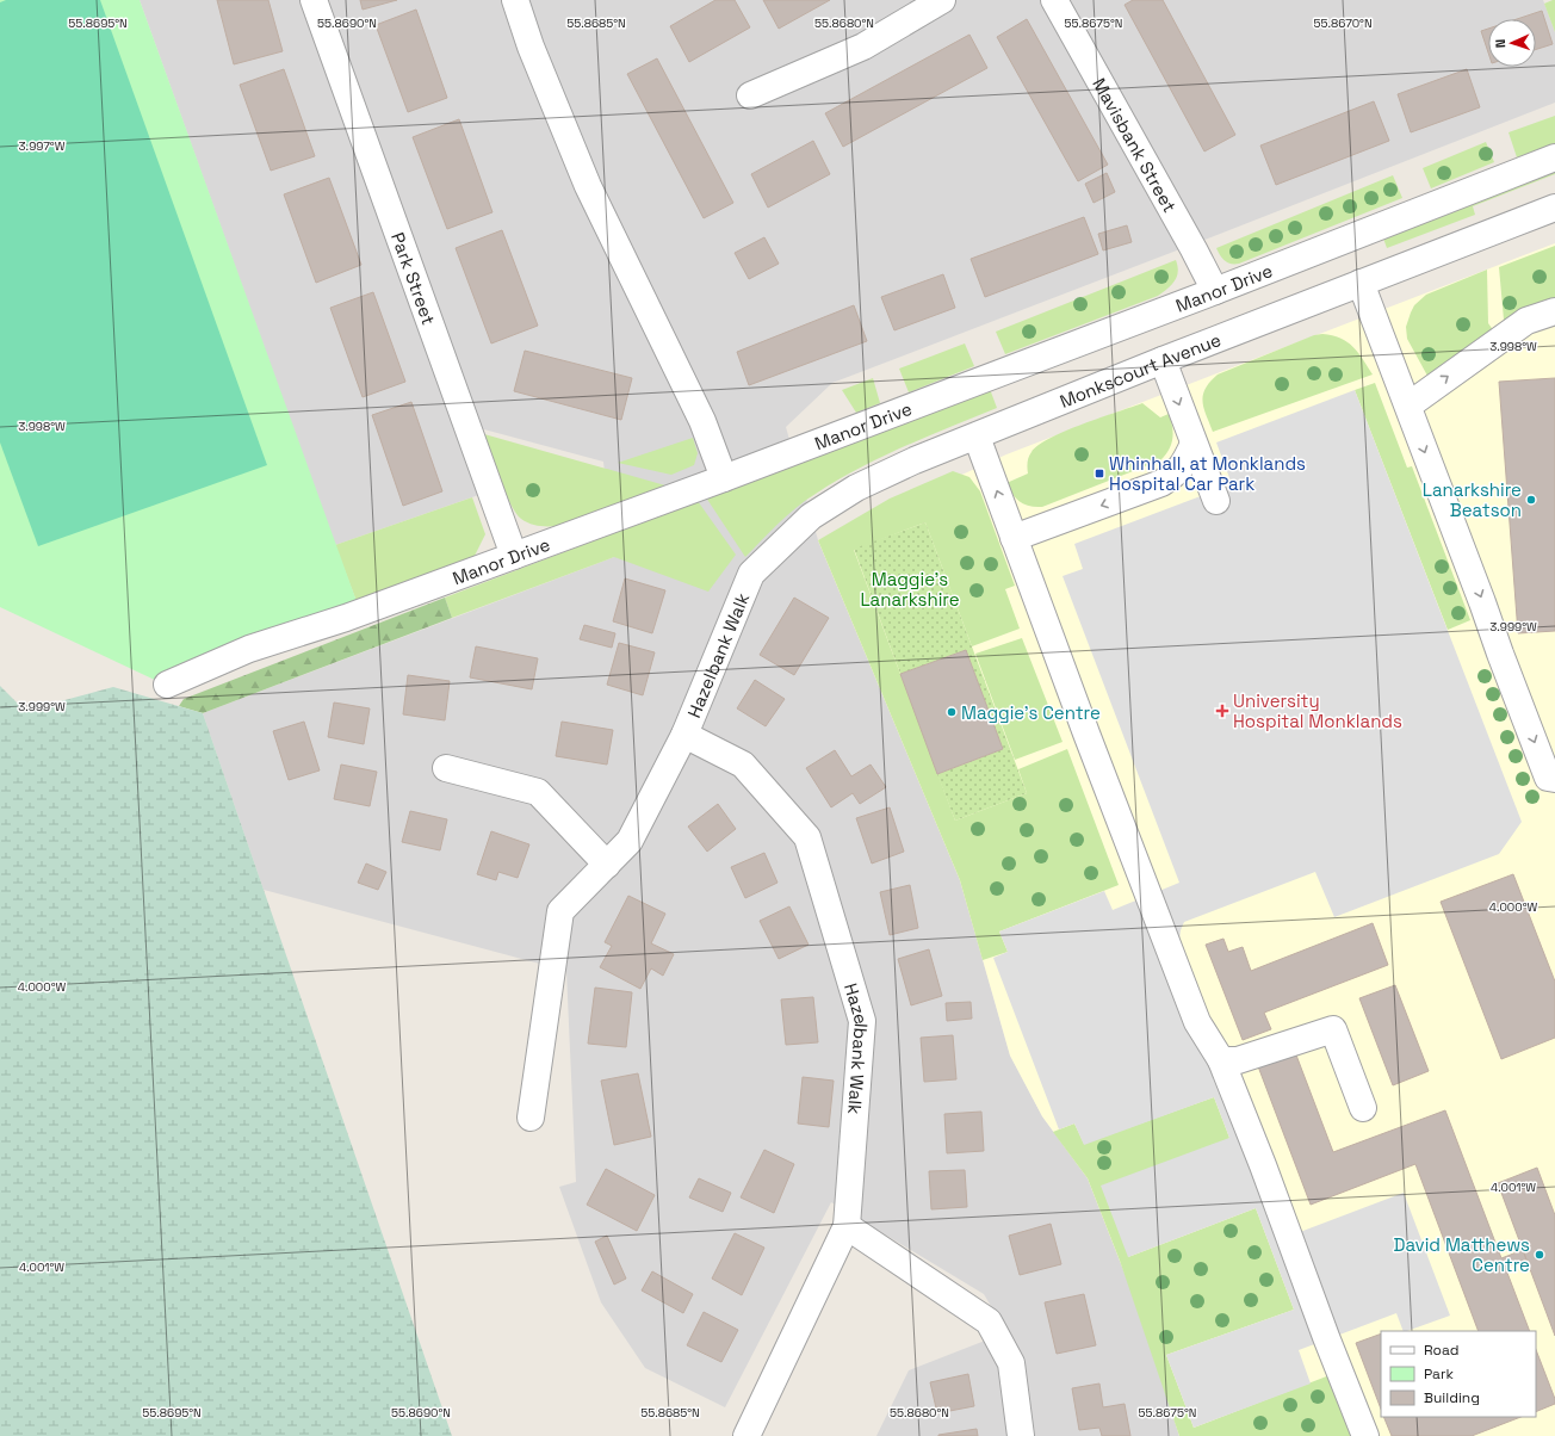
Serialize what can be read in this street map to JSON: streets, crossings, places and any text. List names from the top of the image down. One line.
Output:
{"streets":{"street":["Mavisbank Street","Park Street","Manor Drive","Monkscourt Avenue","Hazelbank Walk"]},"crossings":[["Mavisbank Street","Manor Drive"],["Park Street","Manor Drive"],["Monkscourt Avenue","Hazelbank Walk"]],"parks":["Maggie's Lanarkshire"],"places":{"transit":["Whinhall, at Monklands Hospital Car Park"],"other":["Lanarkshire Beatson","Maggie's Centre","David Matthews Centre"],"health":["University Hospital Monklands"]},"legend":["Road","Park","Building"],"north":"left","coordinates":["55.8695°N","55.8690°N","55.8685°N","55.8680°N","55.8675°N","55.8670°N","3.997°W","3.998°W","3.999°W","4.000°W","4.001°W"]}
